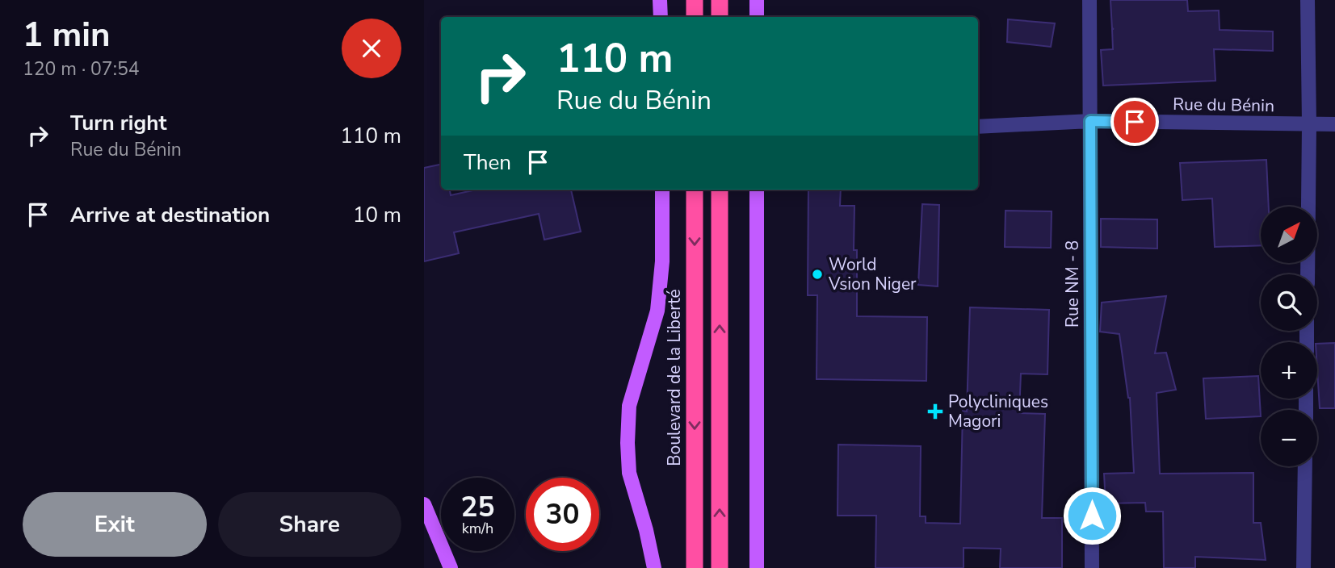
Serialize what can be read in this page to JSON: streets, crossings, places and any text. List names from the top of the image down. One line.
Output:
{"streets":{"highway":["Boulevard de la Liberté"],"street":["Rue du Bénin","Rue NM - 8"]},"crossings":[["Rue du Bénin","Rue NM - 8"]],"places":{"other":["World Vsion Niger"],"health":["Polycliniques Magori"]},"north":"top right","page":{"heading":["1 min","120 m · 07:54"],"turn":["110 m","Rue du Bénin"],"list":[{"name":"Turn right","note":"Rue du Bénin","value":"110 m"},{"name":"Arrive at destination","value":"10 m"}],"then":"Then","map_buttons":["+","−"],"speed":"25 km/h","limit":"30","buttons":["Exit","Share"]}}
